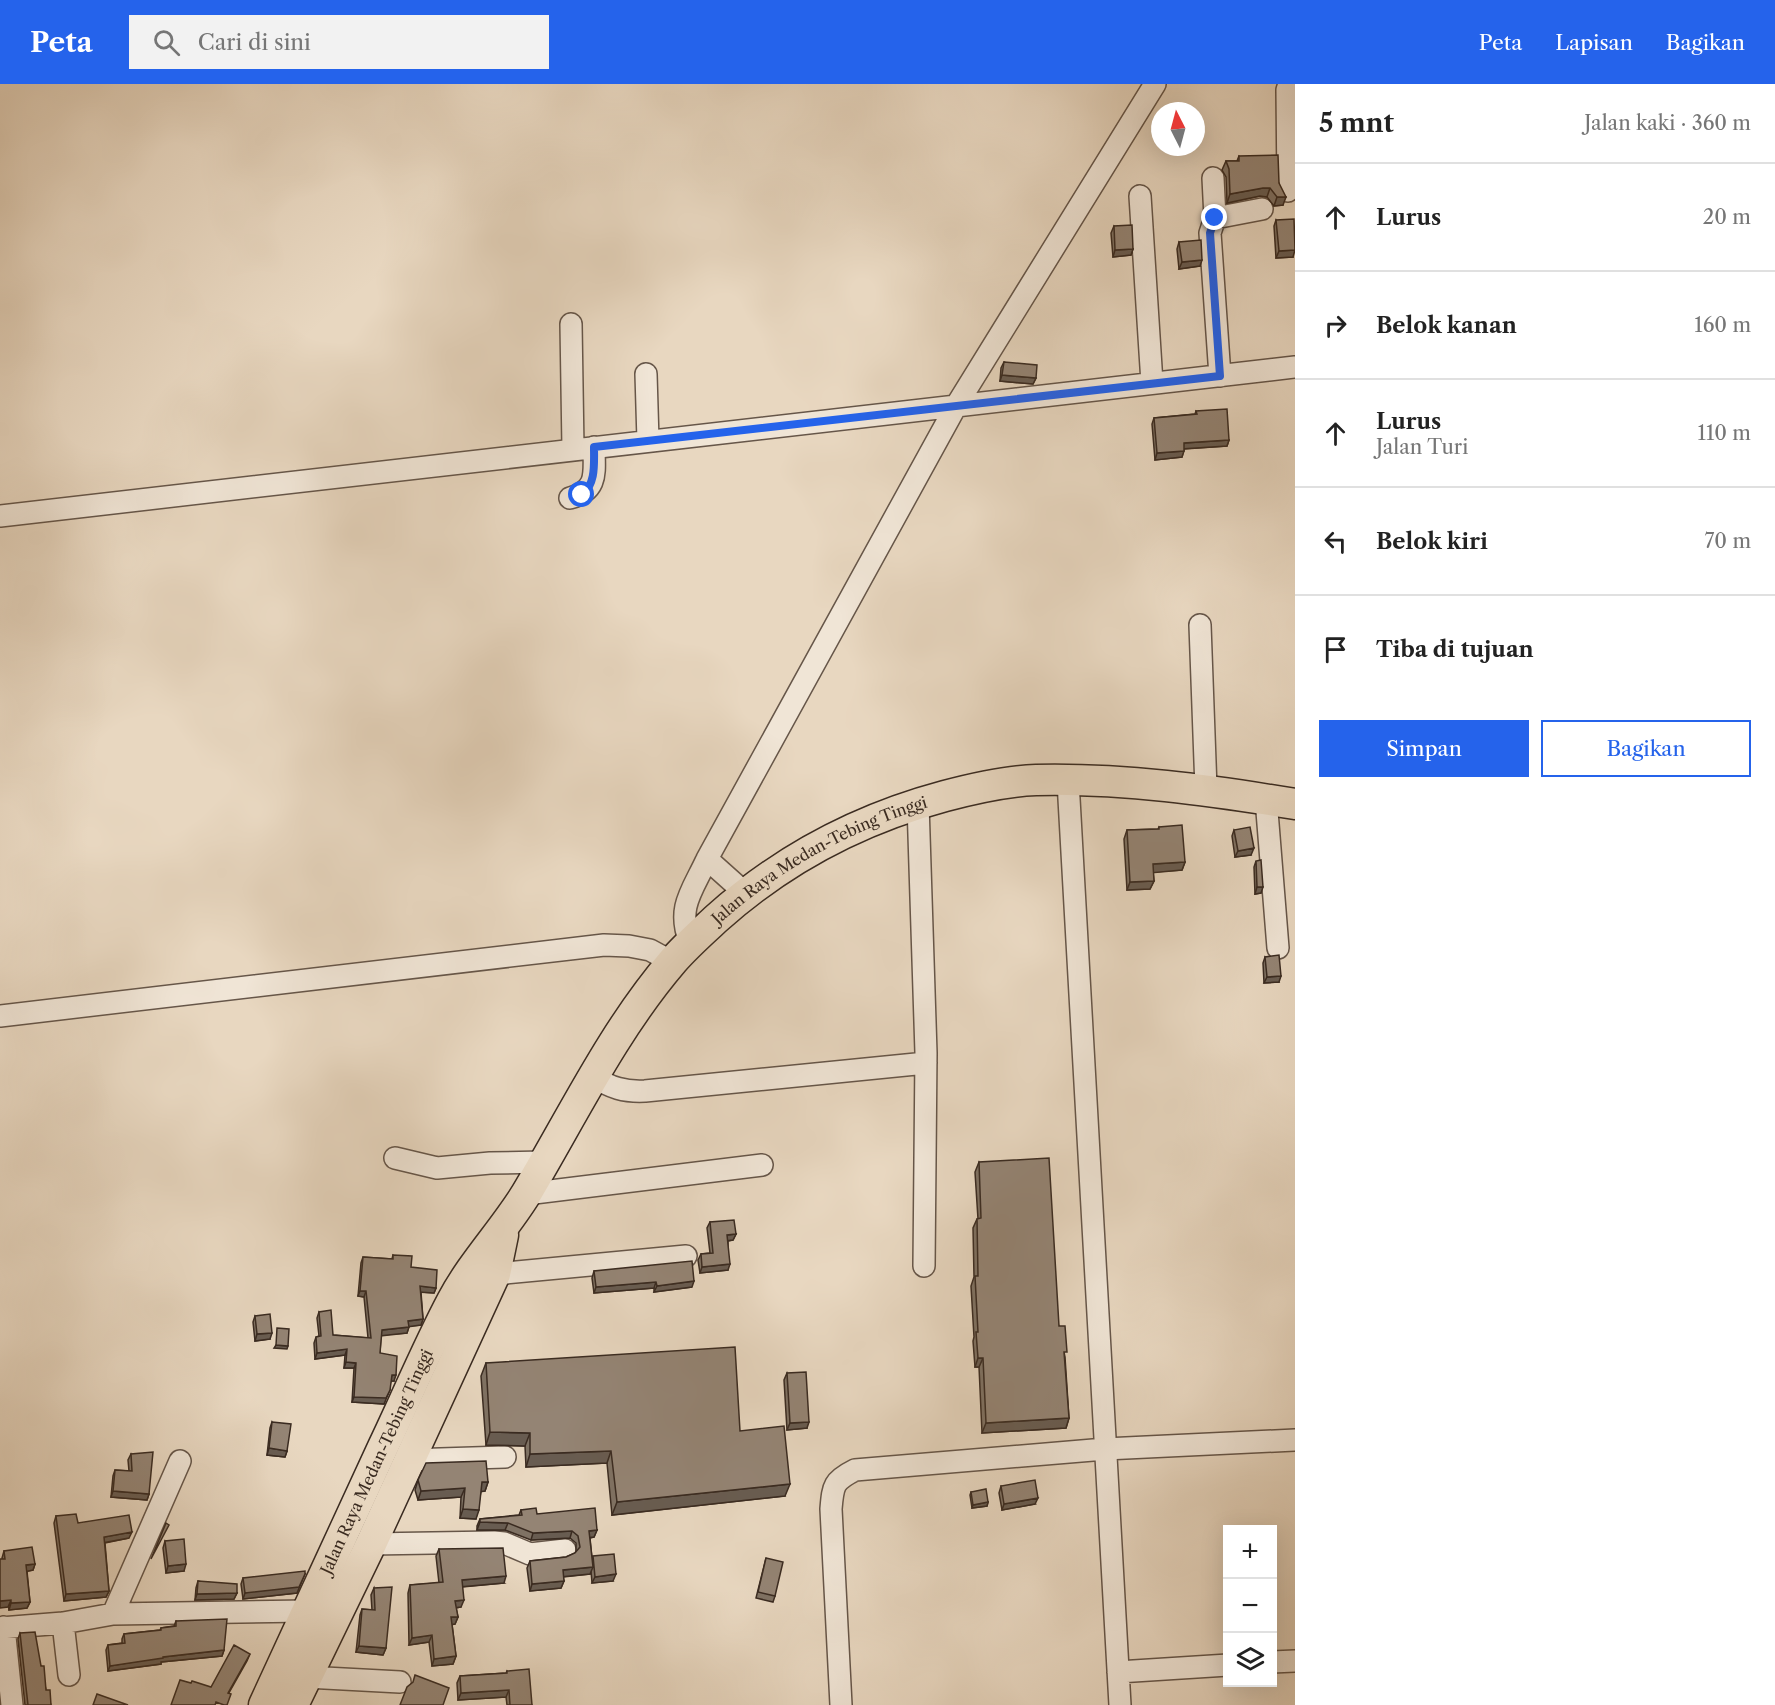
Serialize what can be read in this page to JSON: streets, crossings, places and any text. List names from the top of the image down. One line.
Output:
{"streets":{"highway":["Jalan Raya Medan-Tebing Tinggi"]},"north":"top","page":{"header":"Peta","search":"Cari di sini","nav":["Peta","Lapisan","Bagikan"],"heading":["5 mnt","Jalan kaki · 360 m"],"list":[["Lurus","20 m"],["Belok kanan","160 m"],["Lurus","Jalan Turi","110 m"],["Belok kiri","70 m"],"Tiba di tujuan"],"buttons":["Simpan","Bagikan"],"map_buttons":["+","−"]}}
